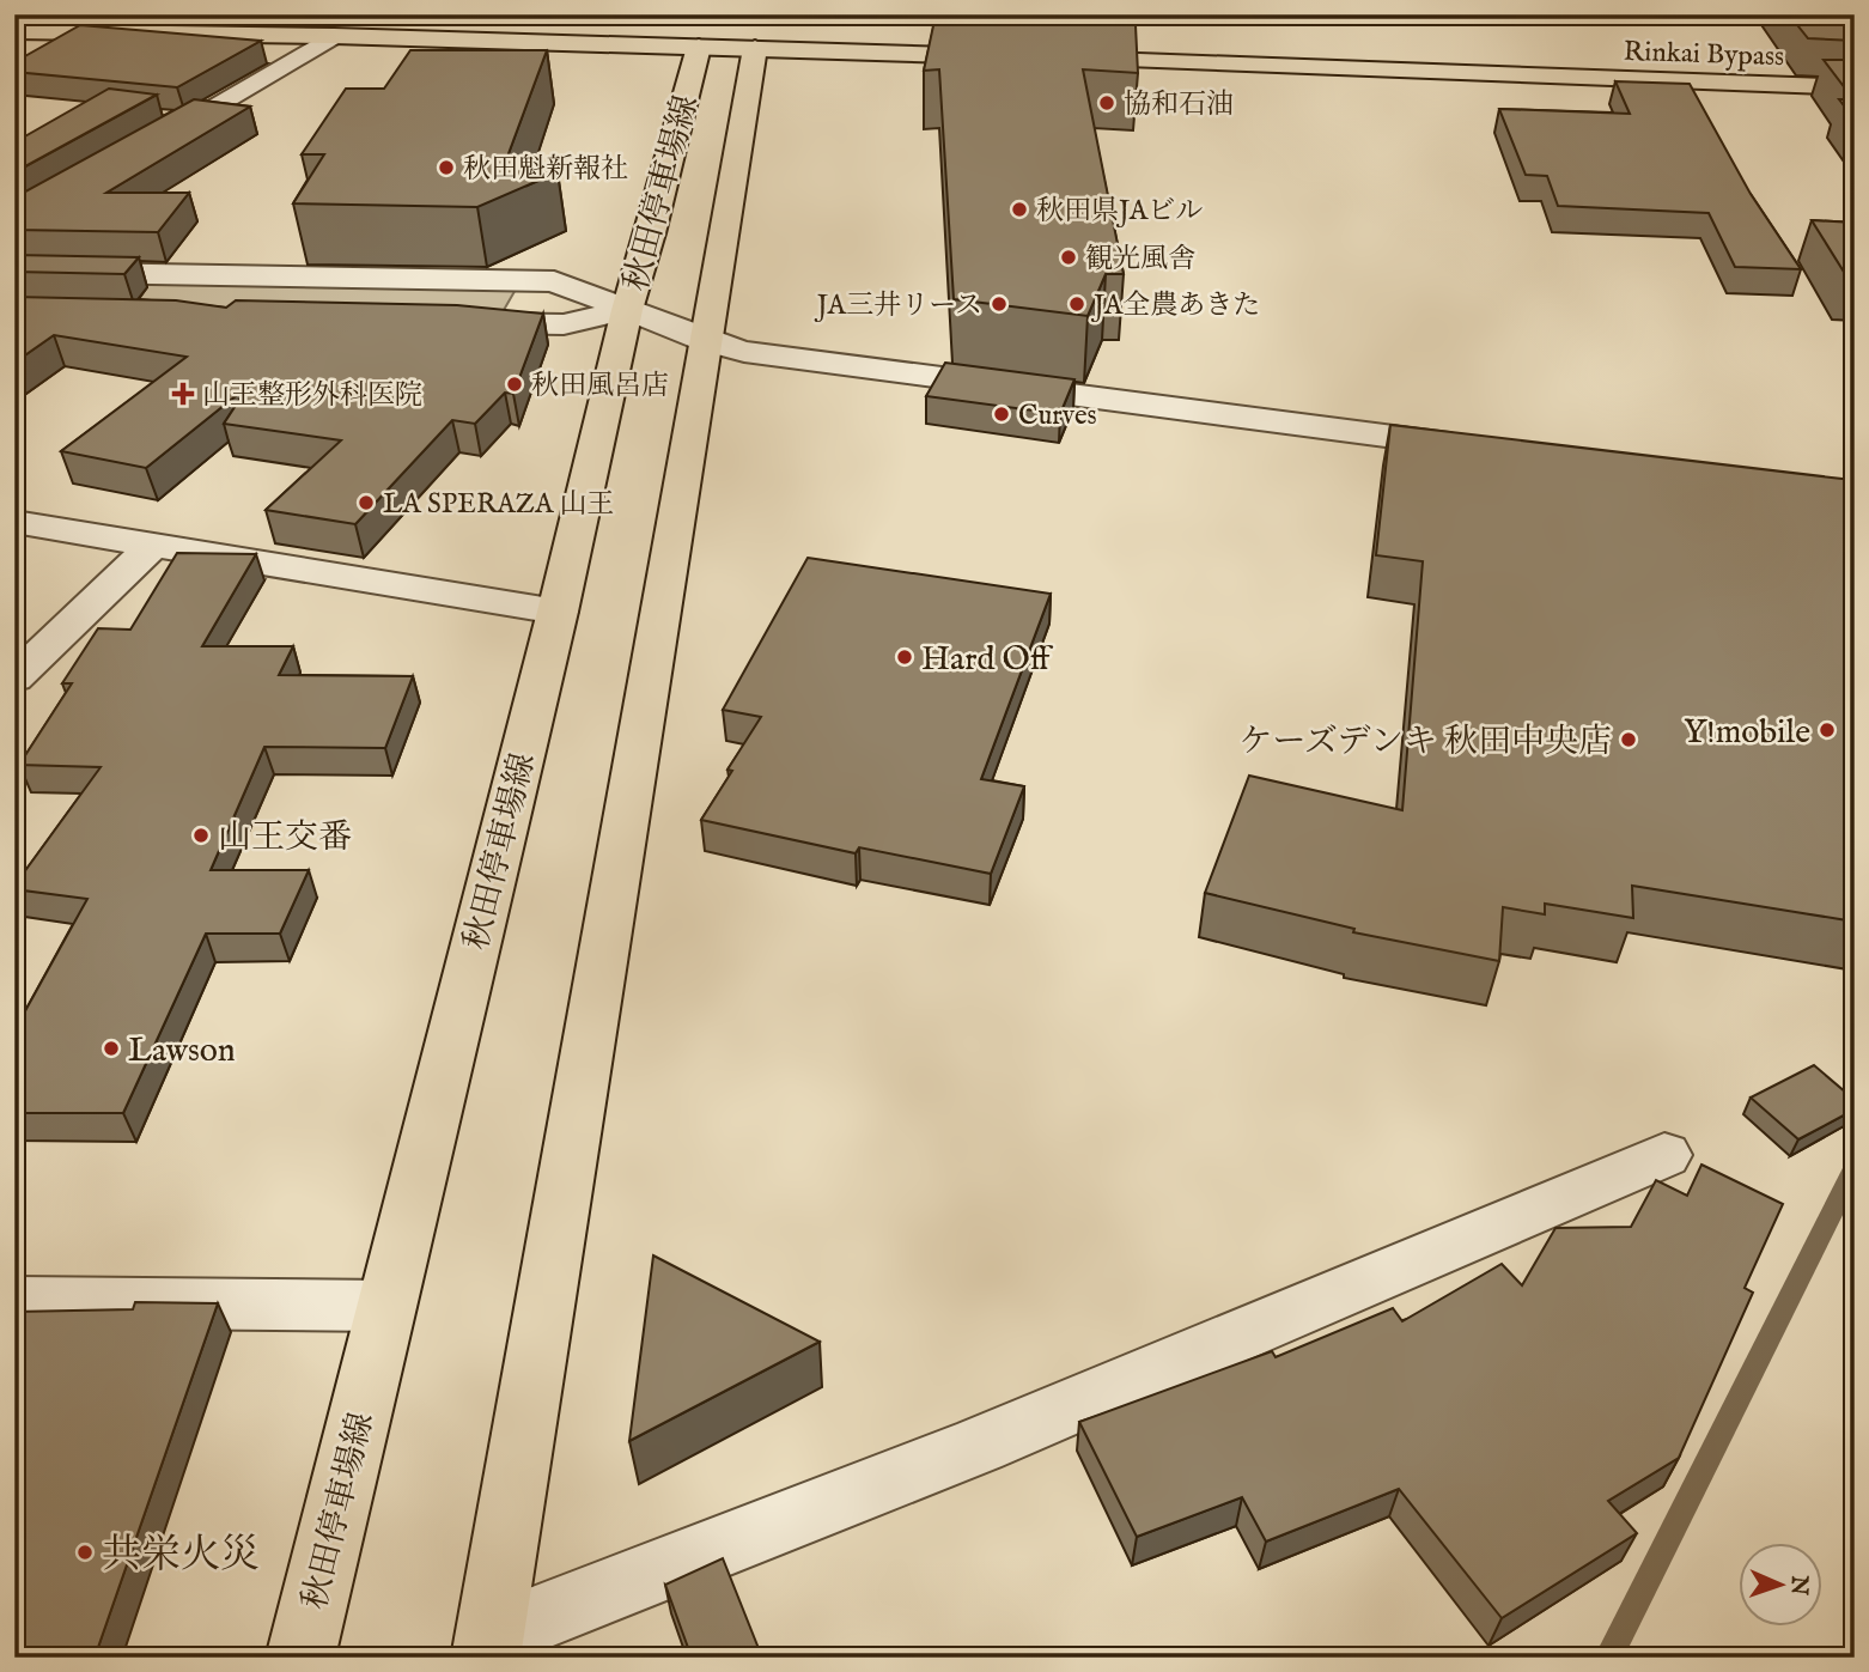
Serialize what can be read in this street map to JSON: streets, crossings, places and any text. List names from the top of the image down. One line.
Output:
{"streets":{"main road":["Rinkai Bypass","秋田停車場線"]},"places":{"other":["協和石油","秋田魁新報社","秋田県JAビル","観光風舎","JA三井リース","JA全農あきた","秋田風呂店","Curves","LA SPERAZA 山王","Hard Off","Y!mobile","ケーズデンキ 秋田中央店","山王交番","Lawson","共栄火災"],"health":["山王整形外科医院"]},"north":"right"}
